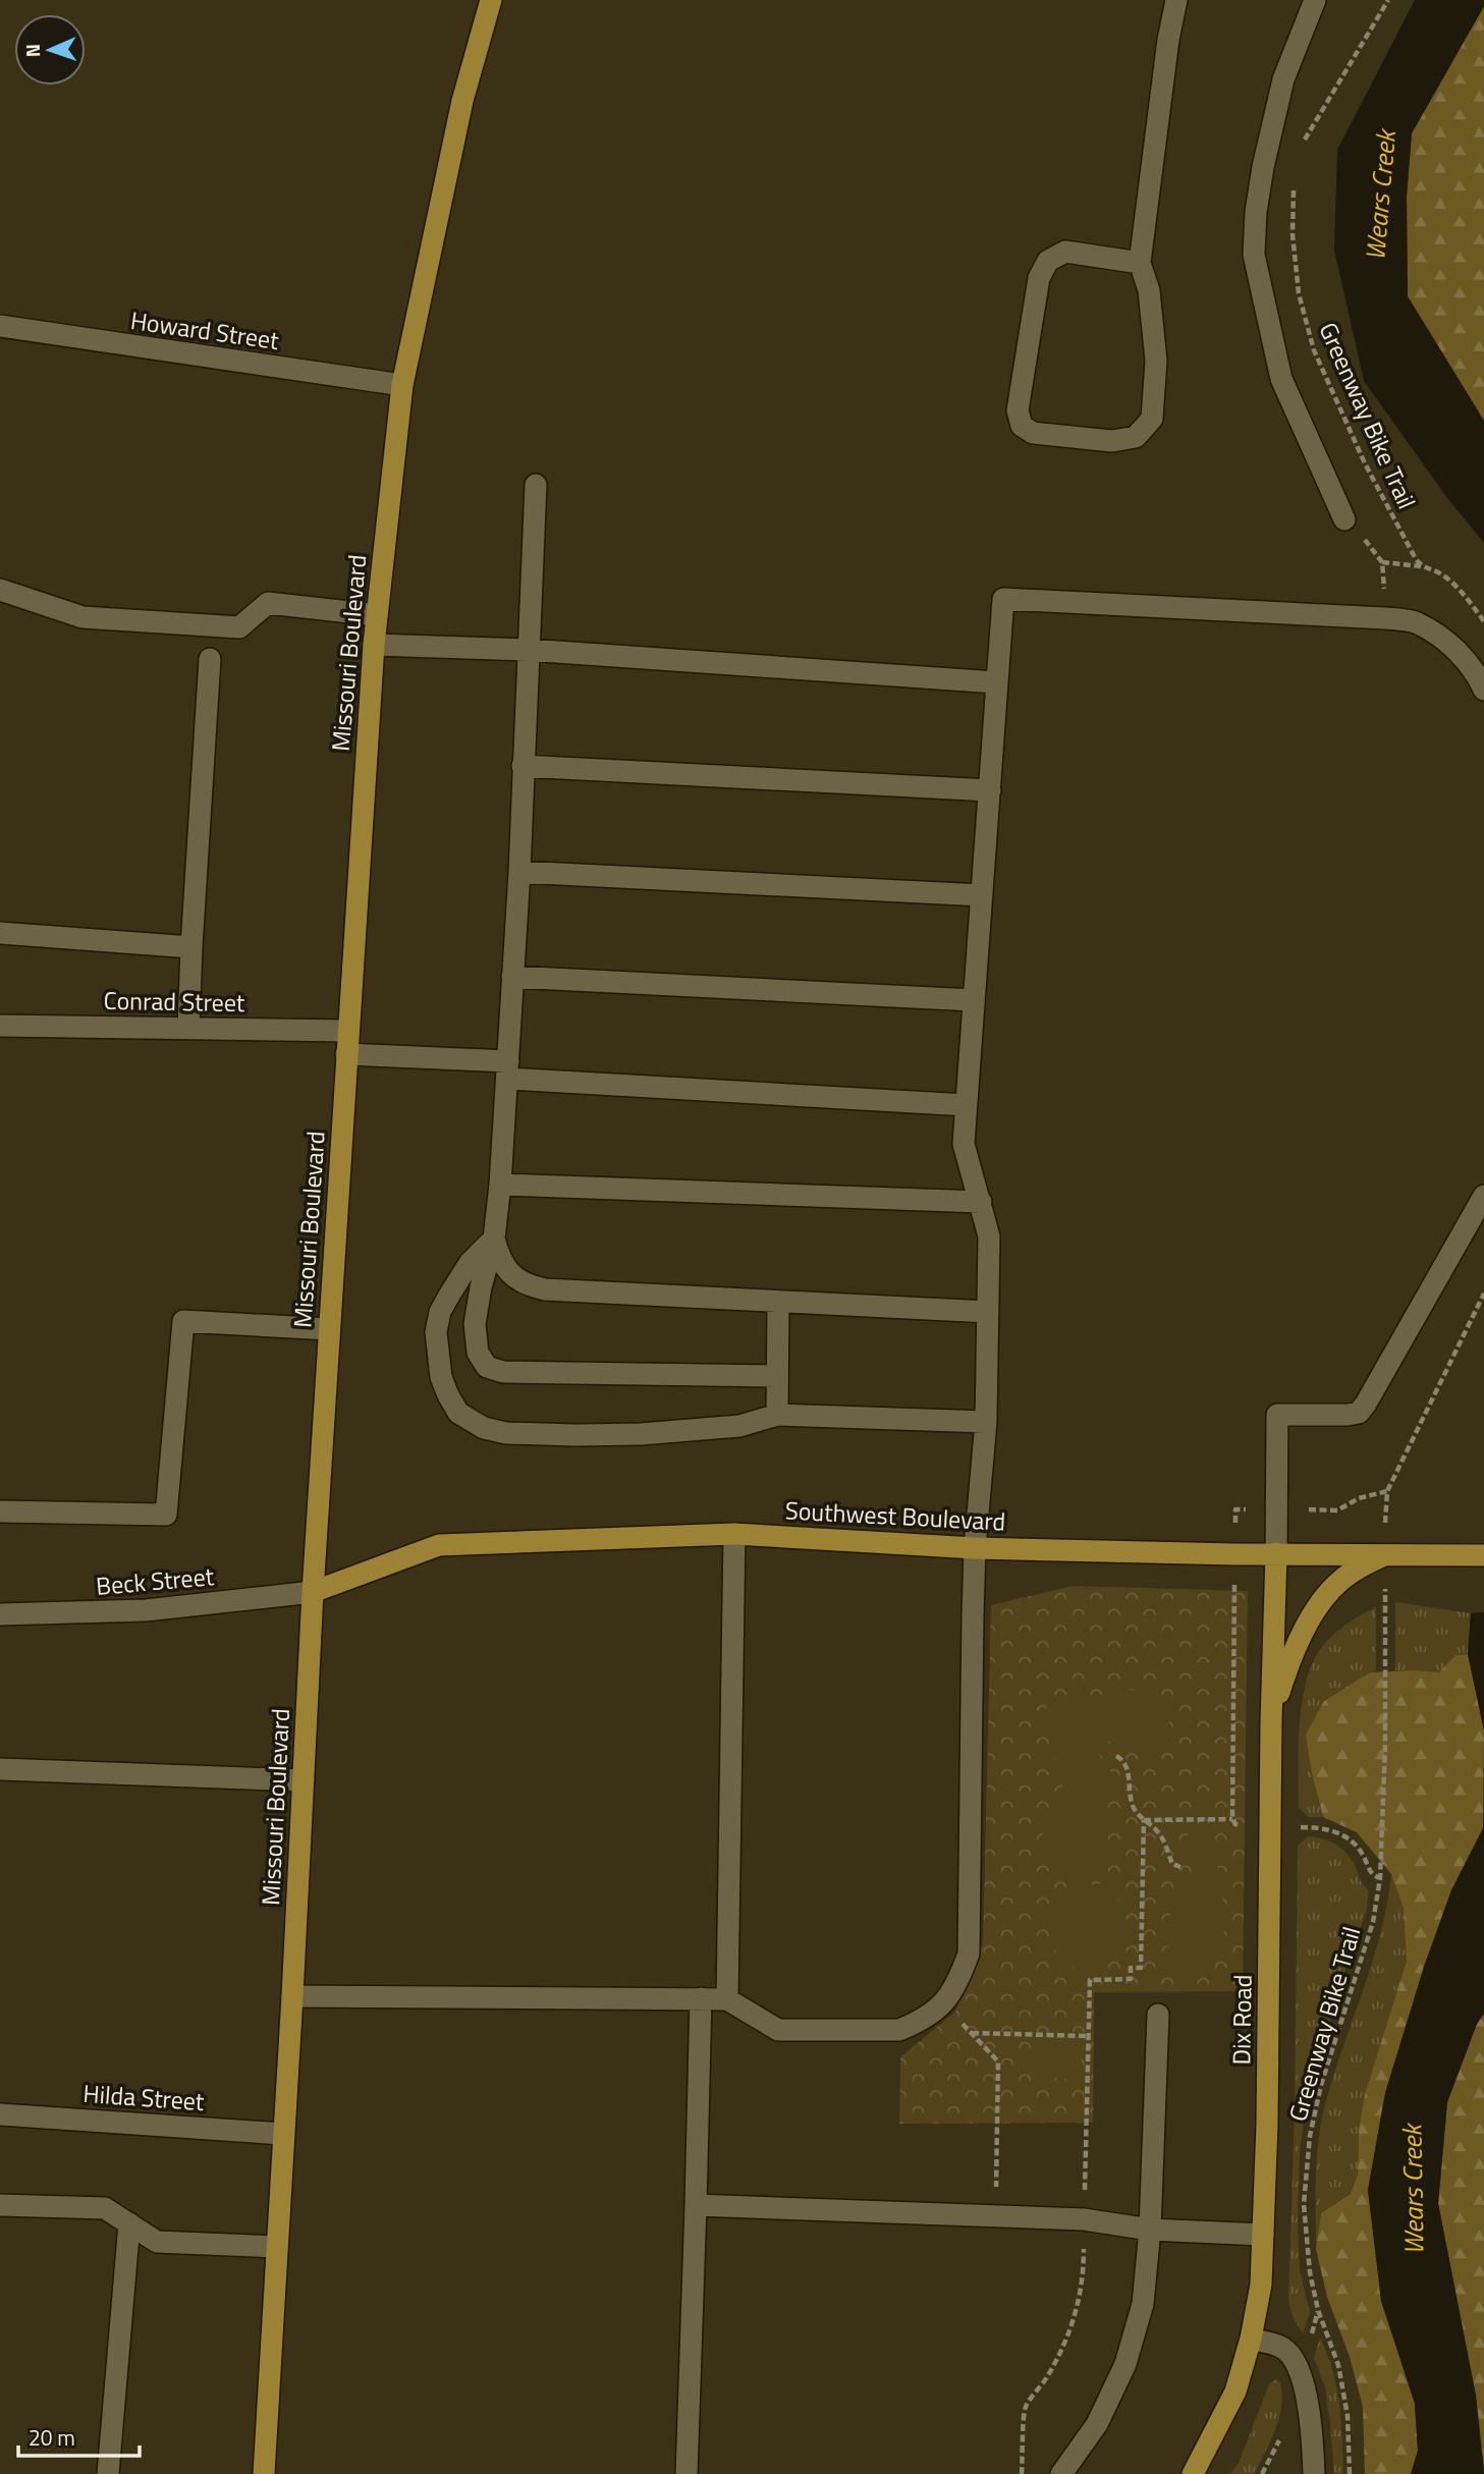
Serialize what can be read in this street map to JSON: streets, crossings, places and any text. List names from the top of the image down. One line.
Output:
{"streets":{"main road":["Missouri Boulevard","Southwest Boulevard","Dix Road"],"street":["Howard Street","Conrad Street","Beck Street","Hilda Street"],"path":["Greenway Bike Trail"]},"crossings":[["Howard Street","Missouri Boulevard"],["Missouri Boulevard","Conrad Street"],["Missouri Boulevard","Southwest Boulevard"],["Missouri Boulevard","Beck Street"],["Missouri Boulevard","Hilda Street"],["Southwest Boulevard","Beck Street"],["Southwest Boulevard","Dix Road"]],"water":["Wears Creek"],"scale_bar":"20 m","north":"left"}
